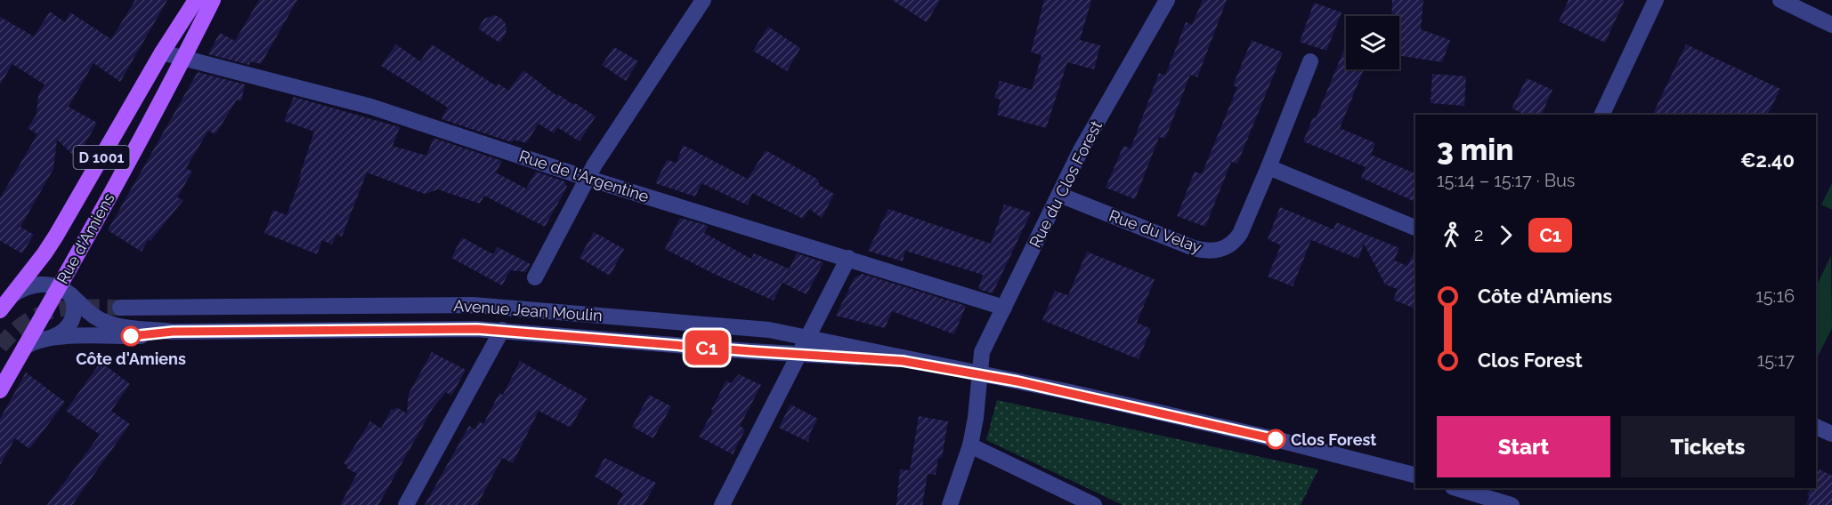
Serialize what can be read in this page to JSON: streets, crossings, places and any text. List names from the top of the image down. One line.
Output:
{"streets":{"main road":["D 1001","Rue d'Amiens"],"street":["Rue de l'Argentine","Rue du Clos Forest","Rue du Velay","Avenue Jean Moulin"]},"crossings":[["Rue de l'Argentine","Rue du Clos Forest"],["Rue de l'Argentine","Rue d'Amiens"],["Rue du Clos Forest","Rue du Velay"],["Rue du Clos Forest","Avenue Jean Moulin"],["Rue d'Amiens","Avenue Jean Moulin"]],"places":["Côte d'Amiens","Clos Forest"],"lines":["bus line C1"],"page":{"on_map":"C1","heading":["3 min","15:14 – 15:17 · Bus","€2.40"],"legs":["2","C1"],"list":[{"name":"Côte d'Amiens","value":"15:16"},{"name":"Clos Forest","value":"15:17"}],"buttons":["Start","Tickets"]}}
